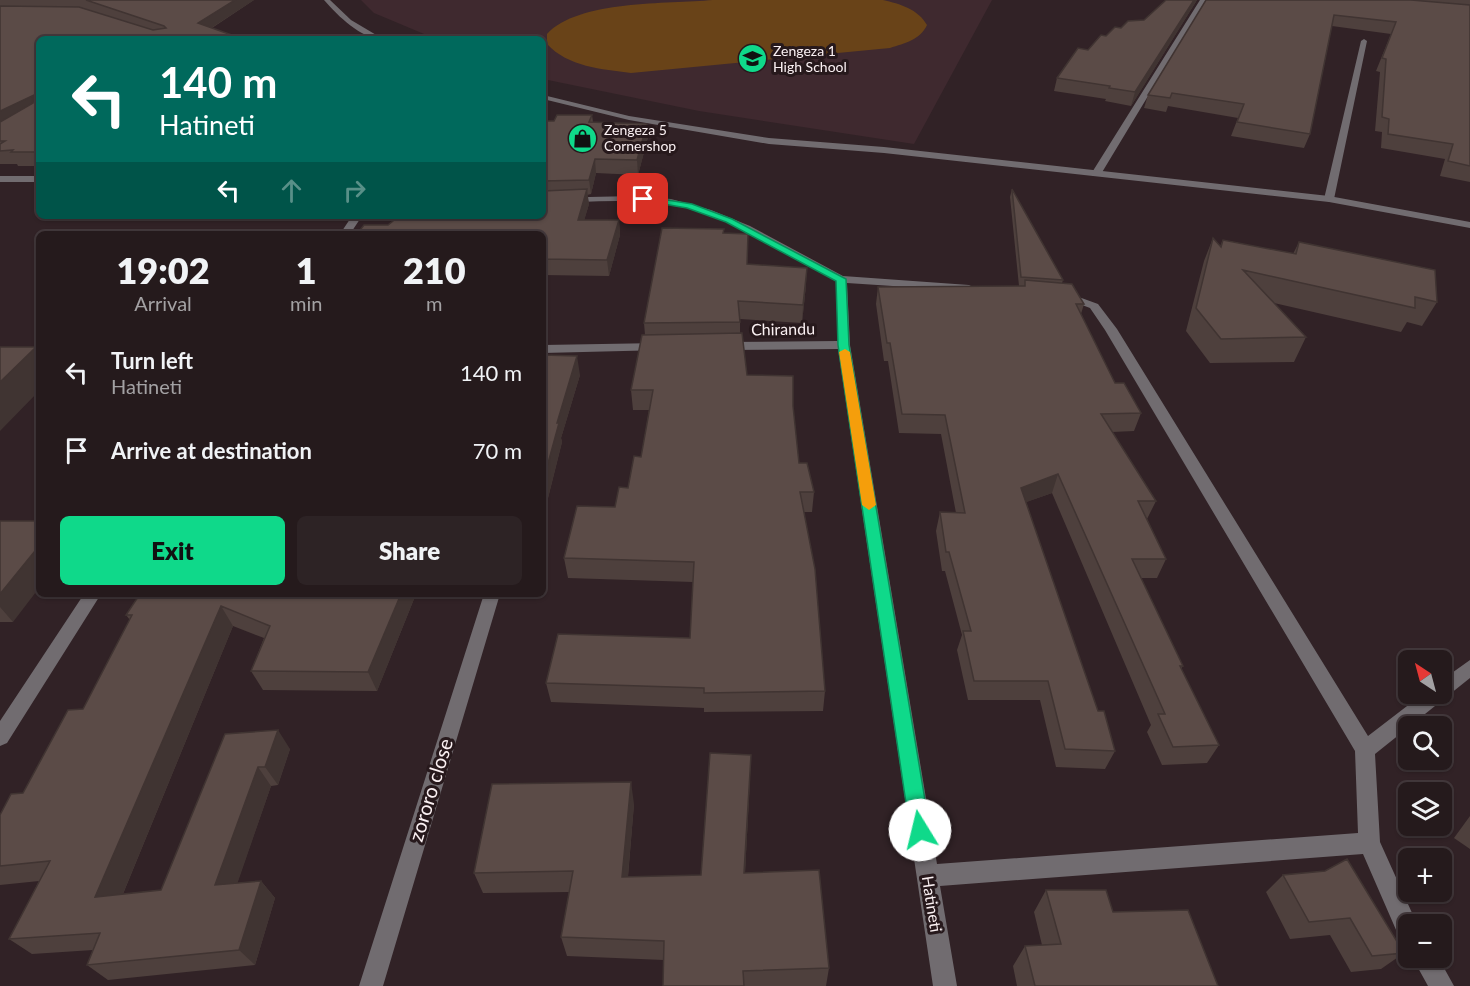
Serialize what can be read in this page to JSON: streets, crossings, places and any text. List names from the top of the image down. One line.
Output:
{"streets":{"street":["Chirandu","zororo close","Hatineti"]},"crossings":[["Chirandu","Hatineti"]],"places":{"school or university":["Zengeza 1 High School"],"shop":["Zengeza 5 Cornershop"]},"north":"top left","page":{"turn":["140 m","Hatineti"],"eta":["19:02","Arrival","1","min","210","m"],"list":[{"name":"Turn left","note":"Hatineti","value":"140 m"},{"name":"Arrive at destination","value":"70 m"}],"buttons":["Exit","Share"],"map_buttons":["+","−"]}}
